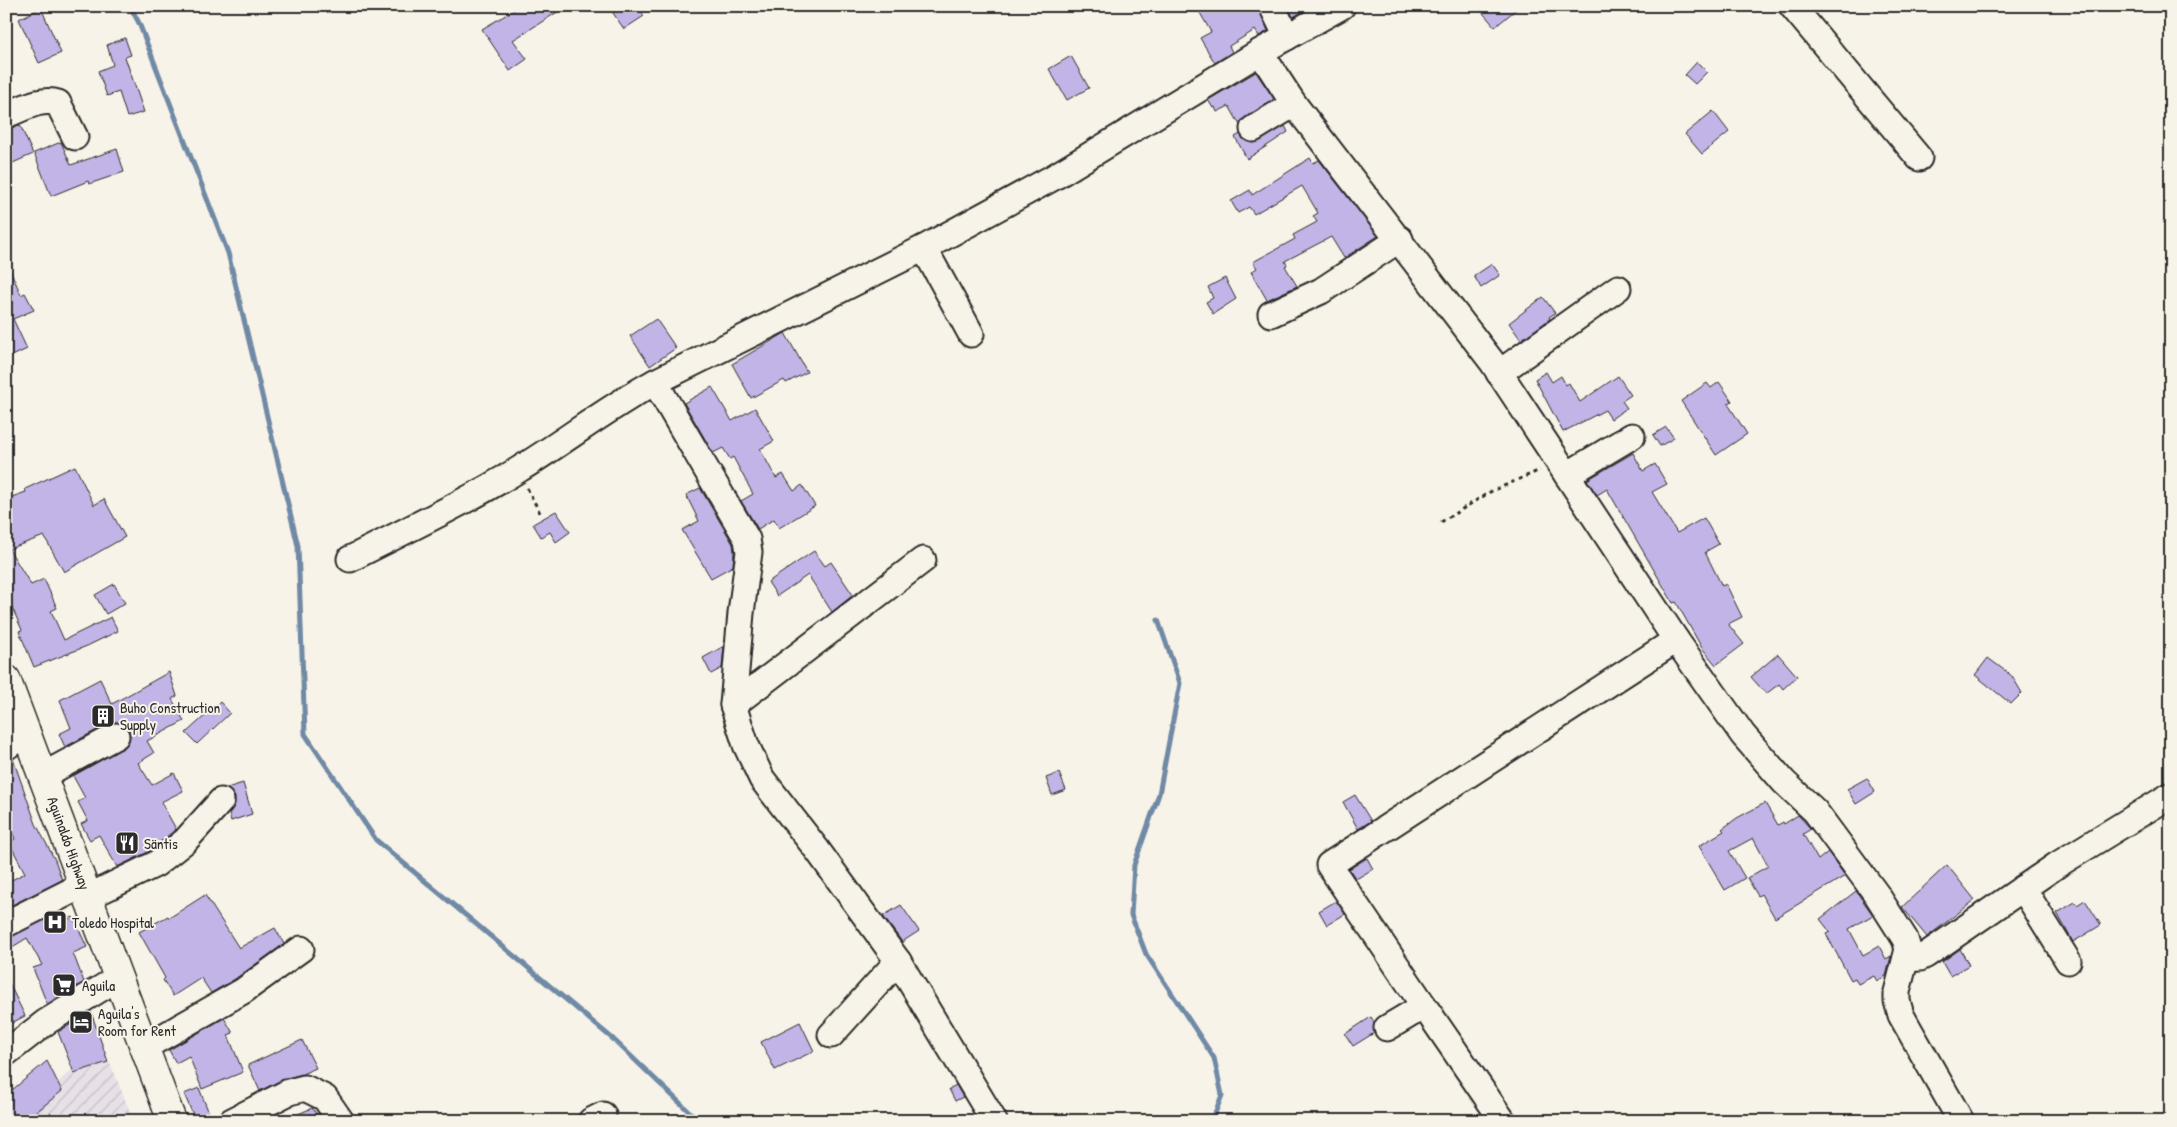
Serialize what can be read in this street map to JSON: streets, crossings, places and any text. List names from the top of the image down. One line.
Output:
{"streets":{"main road":["Aguinaldo Highway"]},"places":{"building":["Buho Construction Supply"],"restaurant":["Säntis"],"hospital":["Toledo Hospital"],"supermarket":["Aguila"],"hotel":["Aguila's Room for Rent"]}}
